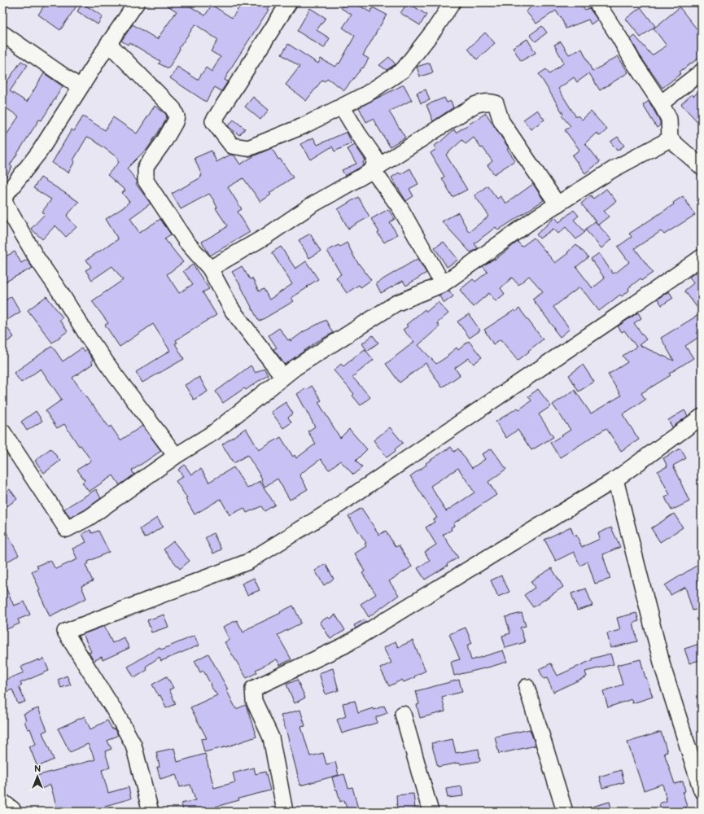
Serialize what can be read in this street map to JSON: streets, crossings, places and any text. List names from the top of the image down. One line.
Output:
{"north":"top"}
